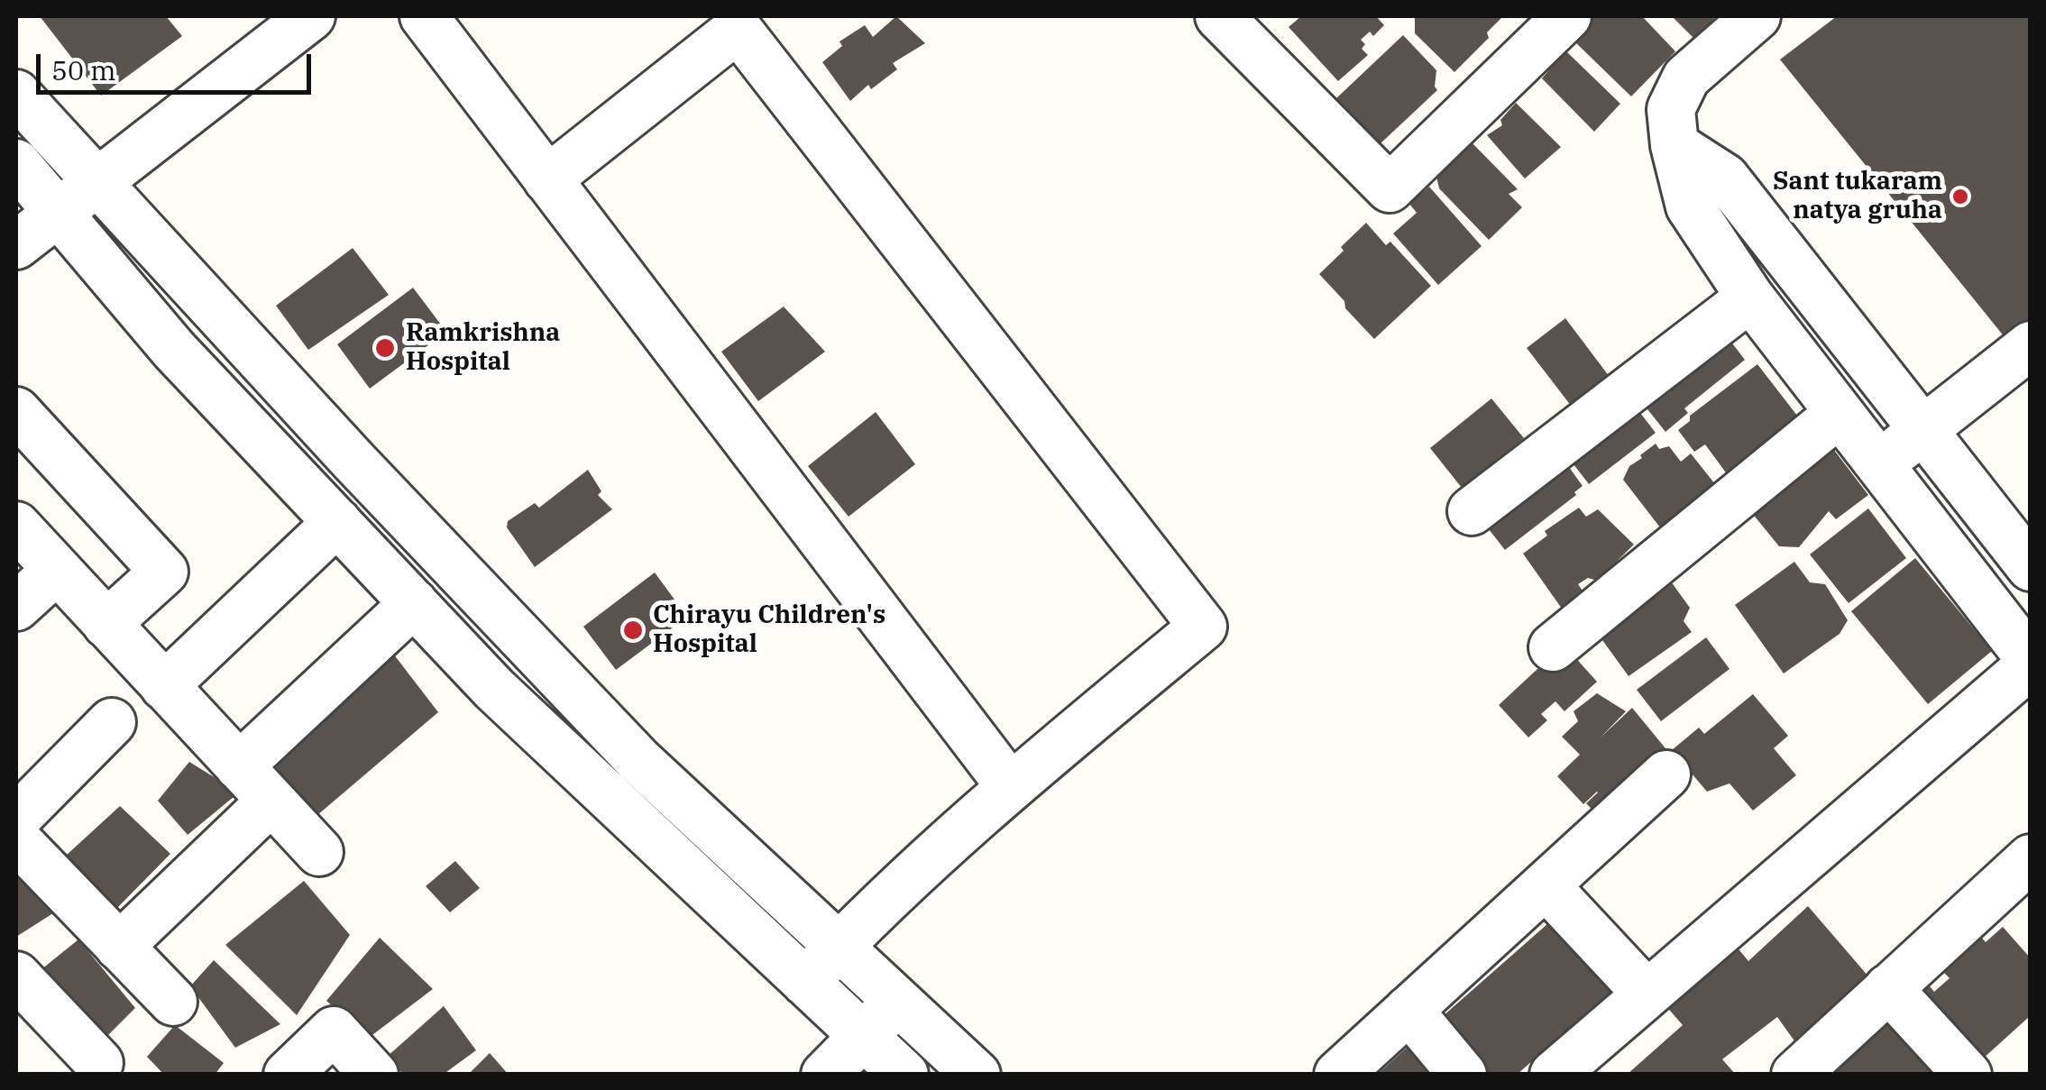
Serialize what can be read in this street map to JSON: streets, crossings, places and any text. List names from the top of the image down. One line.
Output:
{"places":["Sant tukaram natya gruha","Ramkrishna Hospital","Chirayu Children's Hospital"],"scale_bar":"50 m"}
